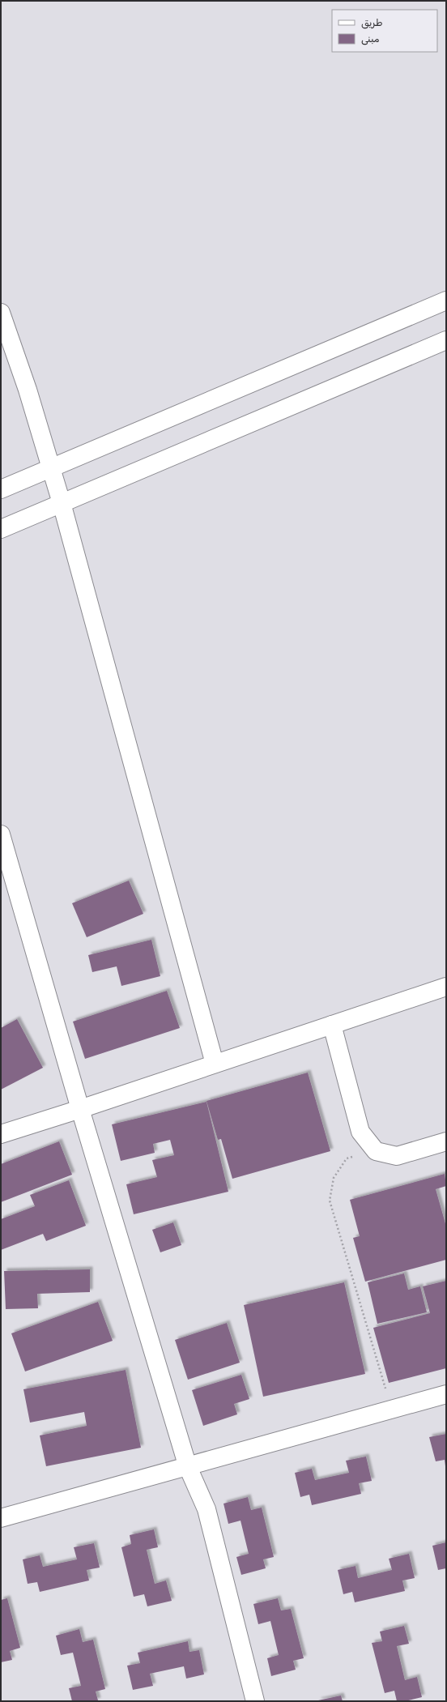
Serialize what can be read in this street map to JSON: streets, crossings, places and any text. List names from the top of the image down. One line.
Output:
{"legend":["طريق","مبنى"]}
